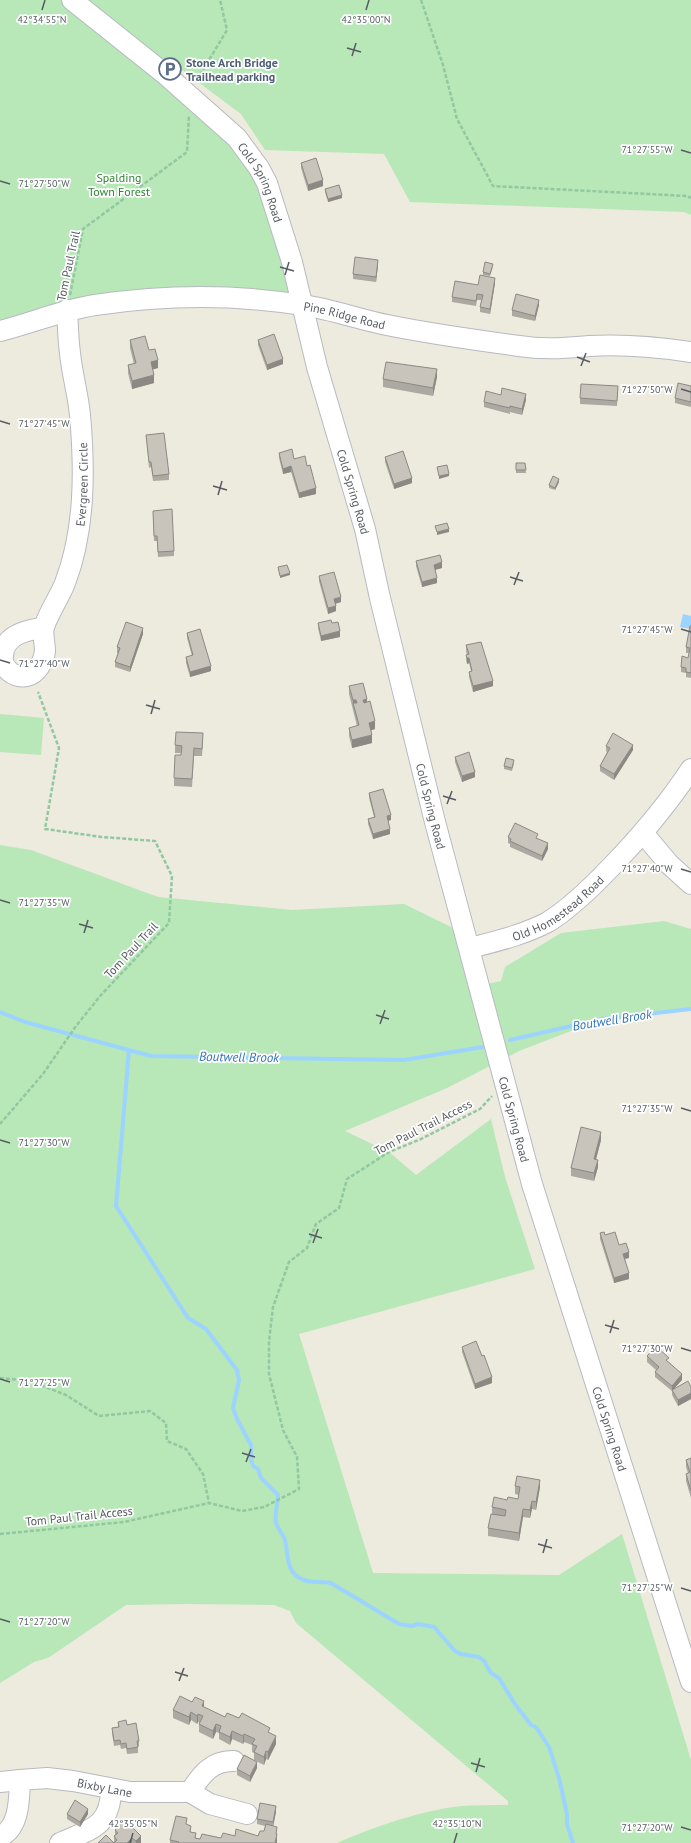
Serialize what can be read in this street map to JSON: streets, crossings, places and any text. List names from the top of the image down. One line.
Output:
{"streets":{"street":["Cold Spring Road","Pine Ridge Road","Evergreen Circle","Old Homestead Road","Bixby Lane"],"path":["Tom Paul Trail","Tom Paul Trail Access"]},"crossings":[["Cold Spring Road","Tom Paul Trail"],["Cold Spring Road","Pine Ridge Road"],["Cold Spring Road","Old Homestead Road"],["Cold Spring Road","Tom Paul Trail Access"],["Tom Paul Trail","Pine Ridge Road"],["Tom Paul Trail","Evergreen Circle"],["Pine Ridge Road","Evergreen Circle"]],"water":["Boutwell Brook"],"parks":["Spalding Town Forest"],"places":{"parking":["Stone Arch Bridge Trailhead parking"]},"coordinates":["42°34'55\"N","42°35'00\"N","71°27'55\"W","71°27'50\"W","71°27'45\"W","71°27'40\"W","71°27'35\"W","71°27'30\"W","71°27'25\"W","71°27'20\"W","42°35'05\"N","42°35'10\"N"]}
